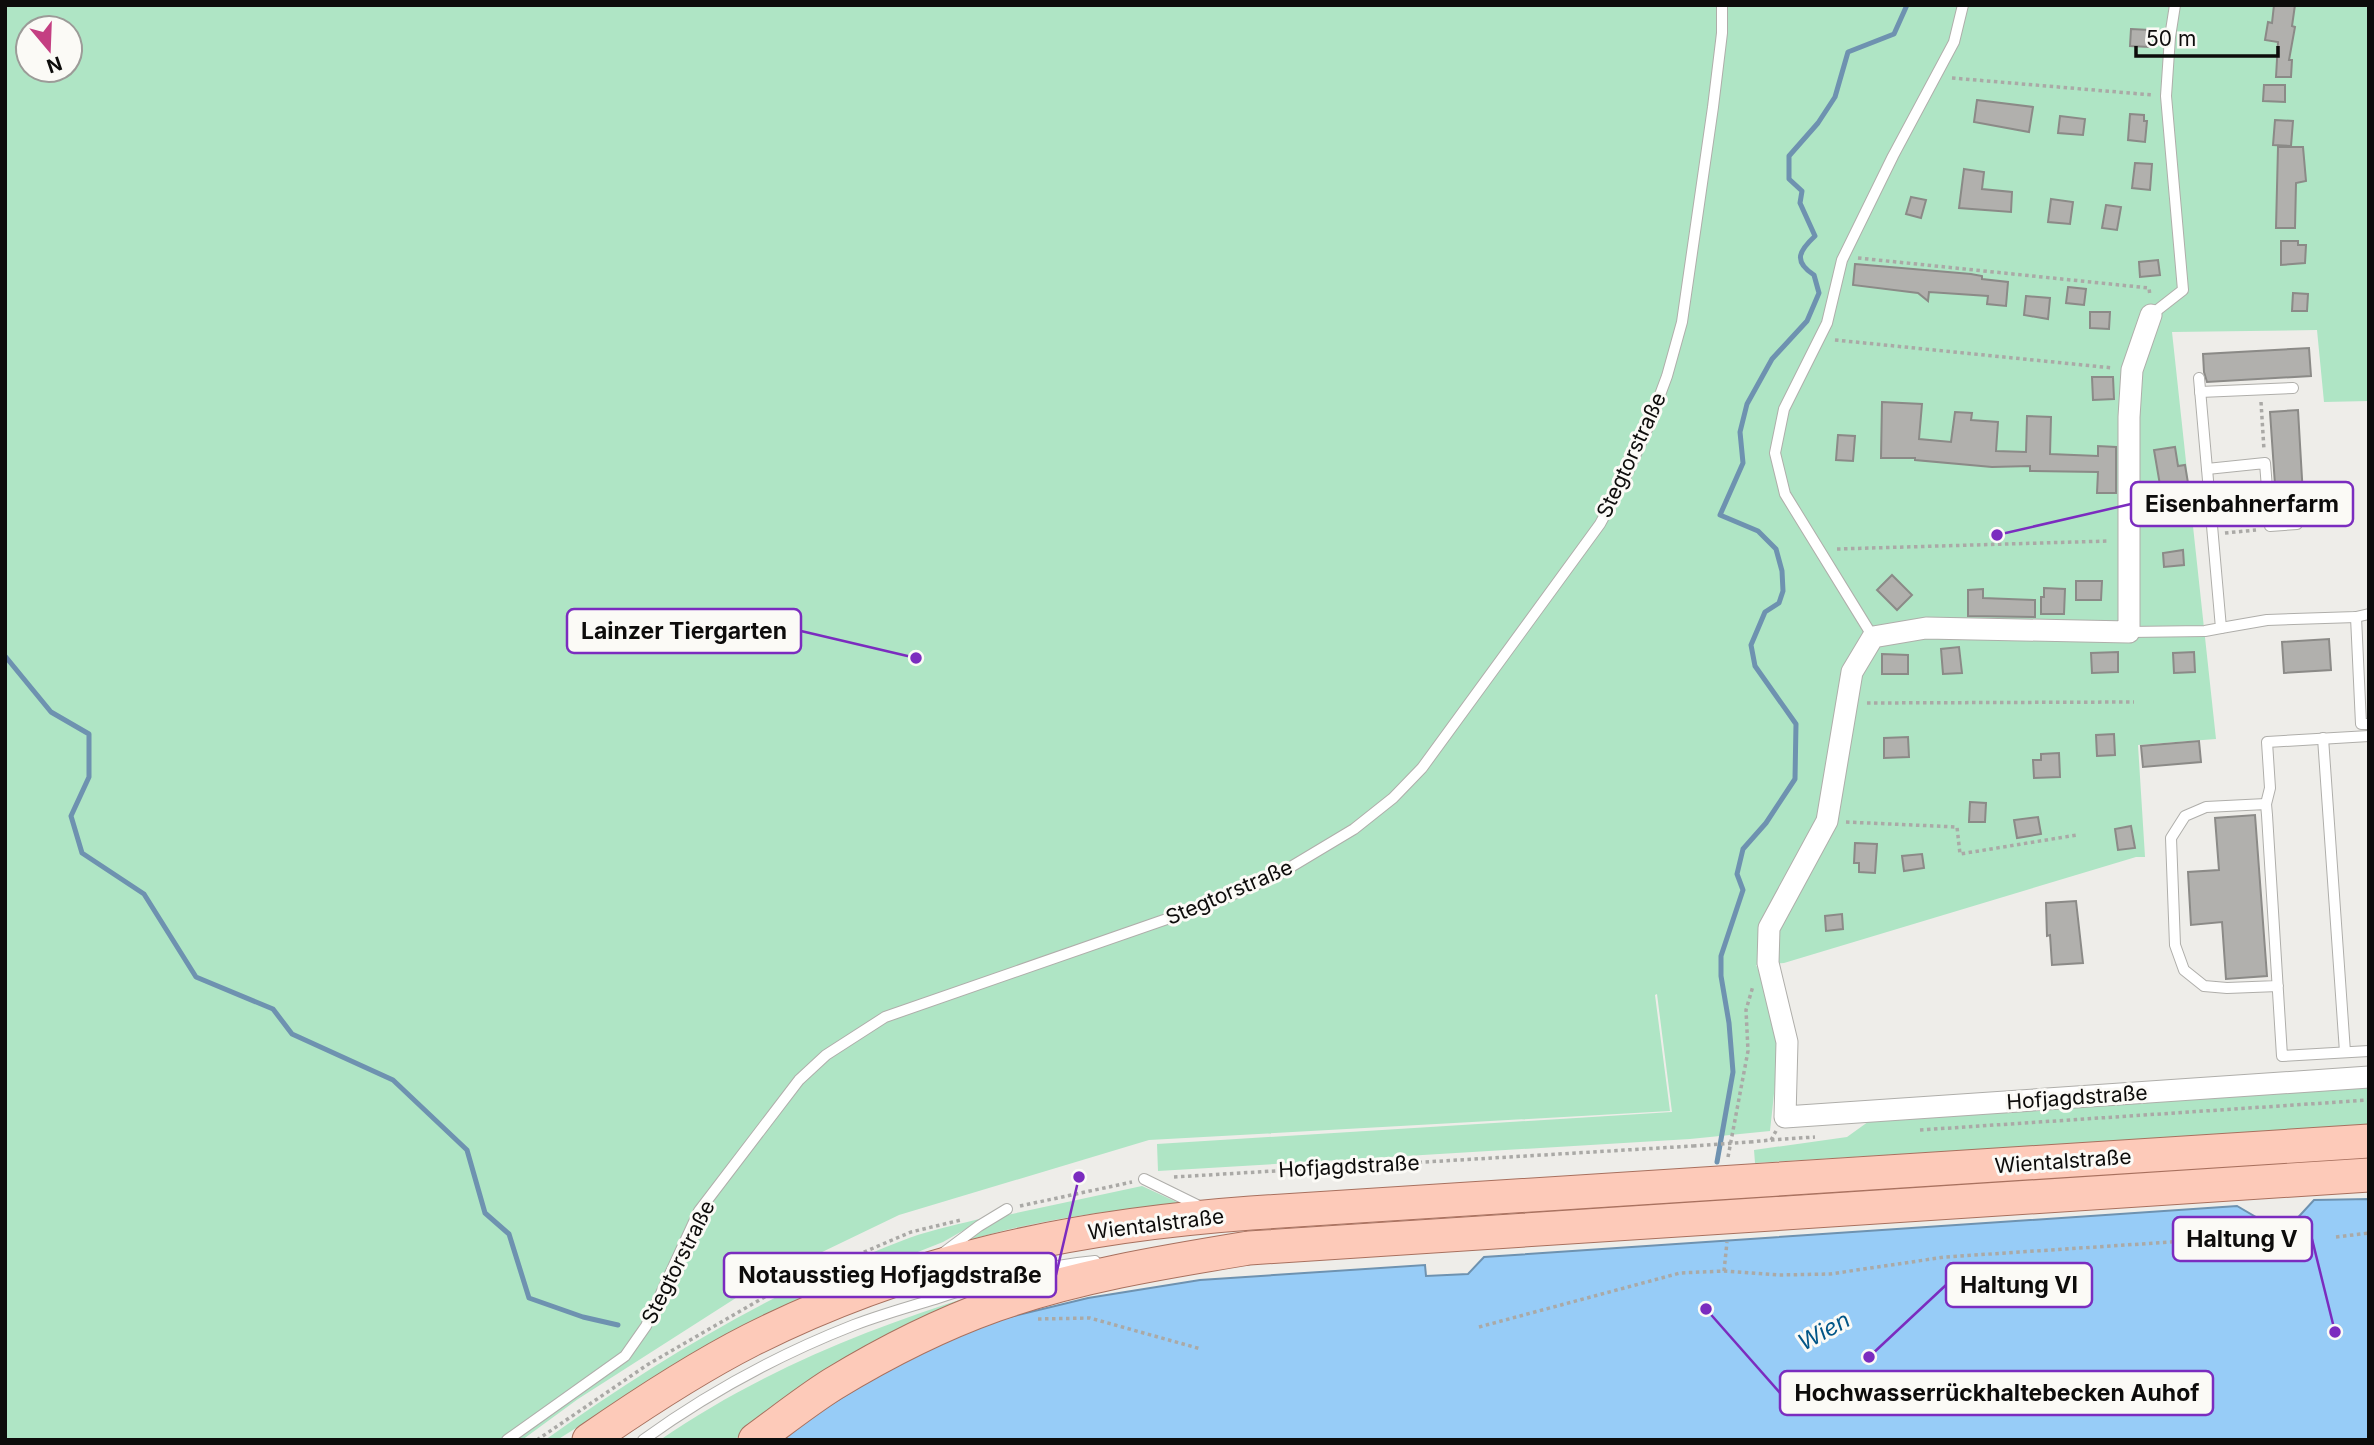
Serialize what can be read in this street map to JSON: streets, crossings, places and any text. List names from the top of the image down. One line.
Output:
{"streets":{"main road":["Wientalstraße"],"street":["Hofjagdstraße"],"lane":["Stegtorstraße"]},"water":["Wien"],"places":["Eisenbahnerfarm","Lainzer Tiergarten","Notausstieg Hofjagdstraße","Hochwasserrückhaltebecken Auhof","Haltung V","Haltung VI"],"scale_bar":"50 m","north":"bottom"}
